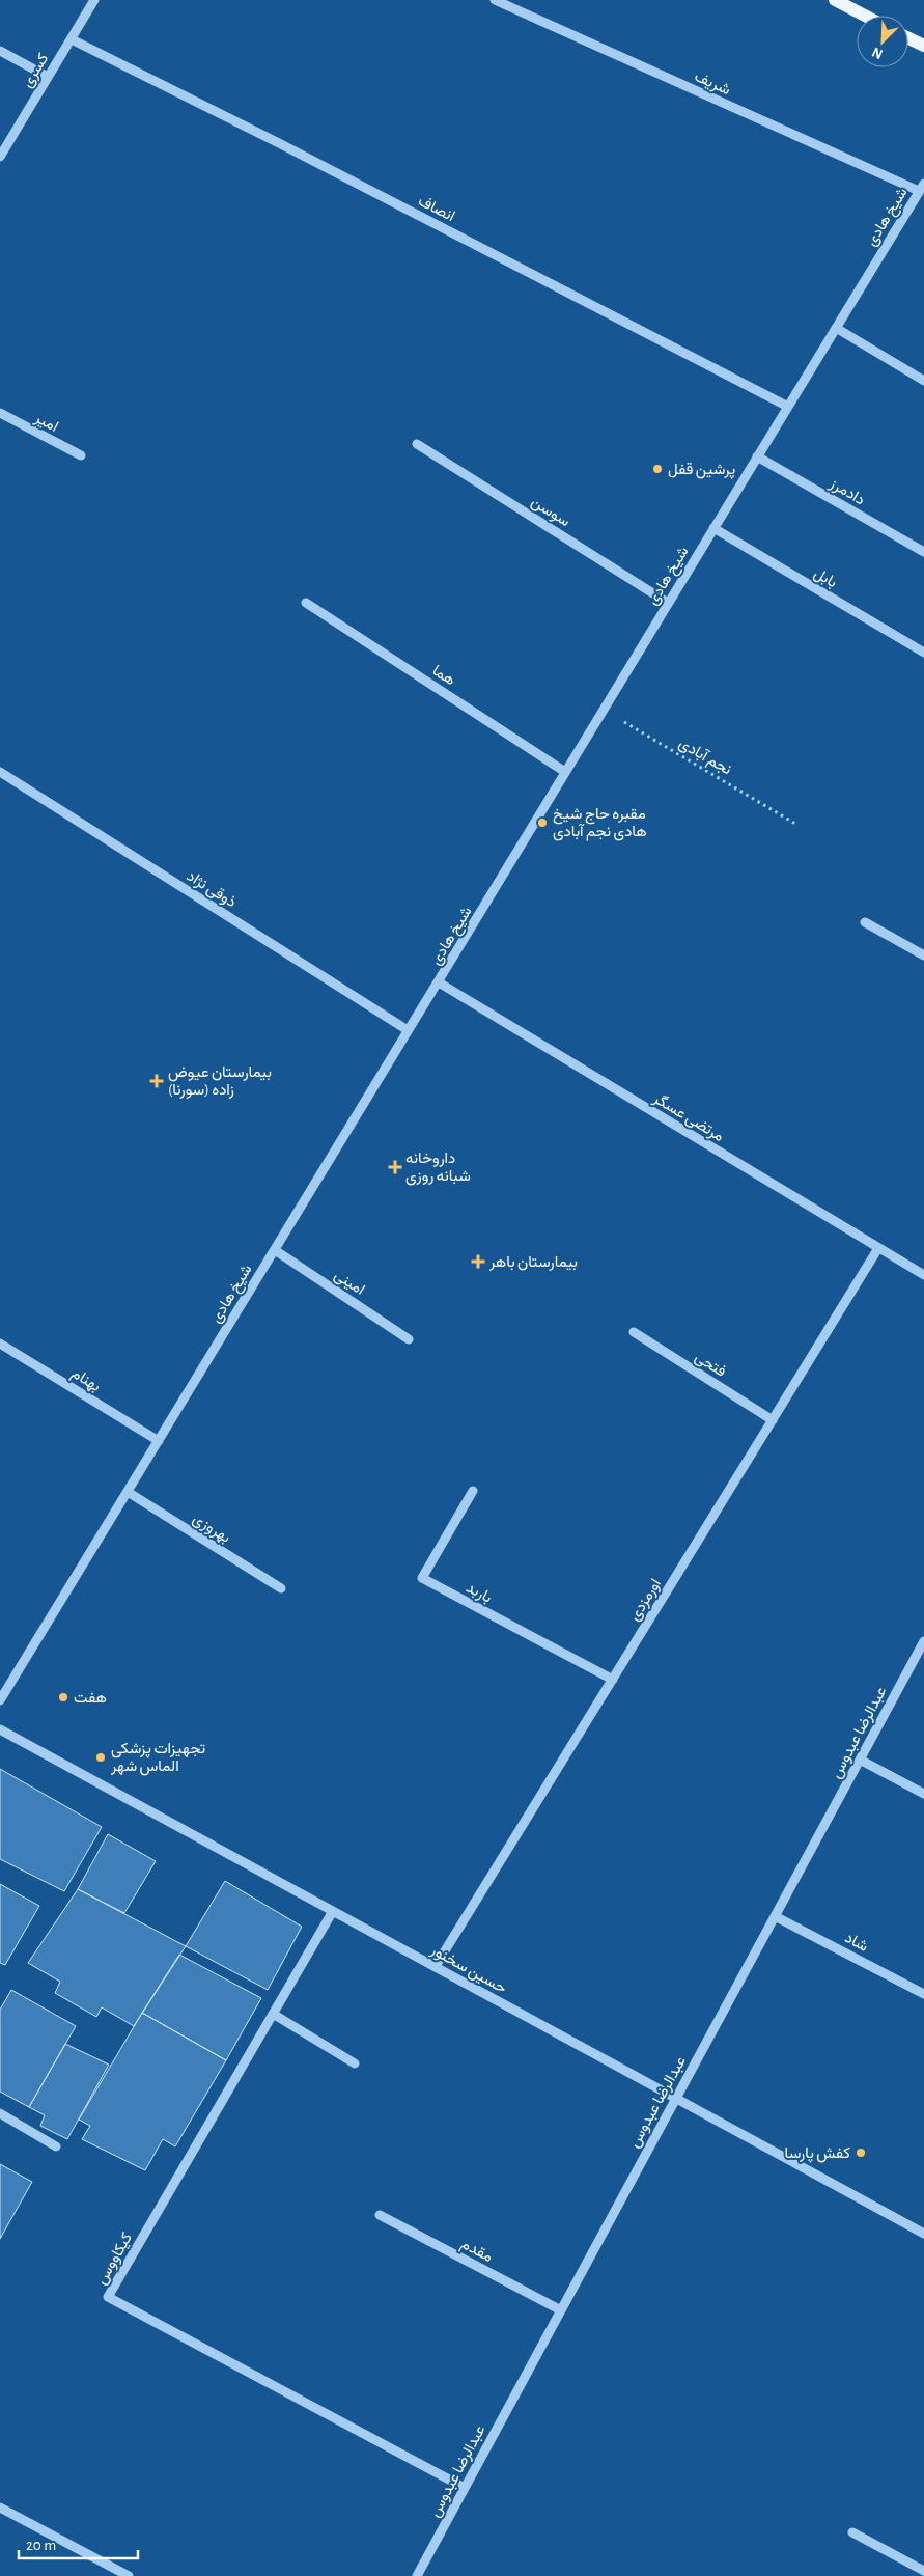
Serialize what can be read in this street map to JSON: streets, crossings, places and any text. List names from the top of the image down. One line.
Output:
{"streets":{"street":["کسری","شریف","انصاف","شیخ هادی","امیر","دادمرز","سوسن","بابل","هما","ذوقی نژاد","مرتضی عسگر","امینی","فتحی","بهنام","بهروزی","باربد","اورمزدی","عبدالرضا عبدوس","شاد","حسین سخنور","مقدم","کیکاووس"],"path":["نجم آبادی"]},"crossings":[["کسری","انصاف"],["شریف","شیخ هادی"],["انصاف","شیخ هادی"],["شیخ هادی","دادمرز"],["شیخ هادی","سوسن"],["شیخ هادی","بابل"],["شیخ هادی","هما"],["شیخ هادی","نجم آبادی"],["شیخ هادی","ذوقی نژاد"],["شیخ هادی","مرتضی عسگر"],["شیخ هادی","امینی"],["شیخ هادی","بهنام"],["شیخ هادی","بهروزی"],["مرتضی عسگر","اورمزدی"],["فتحی","اورمزدی"],["باربد","اورمزدی"],["اورمزدی","حسین سخنور"],["عبدالرضا عبدوس","شاد"],["عبدالرضا عبدوس","حسین سخنور"],["عبدالرضا عبدوس","مقدم"],["عبدالرضا عبدوس","کیکاووس"],["حسین سخنور","کیکاووس"]],"places":{"other":["پرشین قفل","مقبره حاج شیخ هادی نجم آبادی","هفت","تجهیزات پزشکی الماس شهر","کفش پارسا"],"health":["بیمارستان عیوض زاده (سورنا)","داروخانه شبانه روزی","بیمارستان باهر"]},"scale_bar":"20 m","north":"bottom left"}
